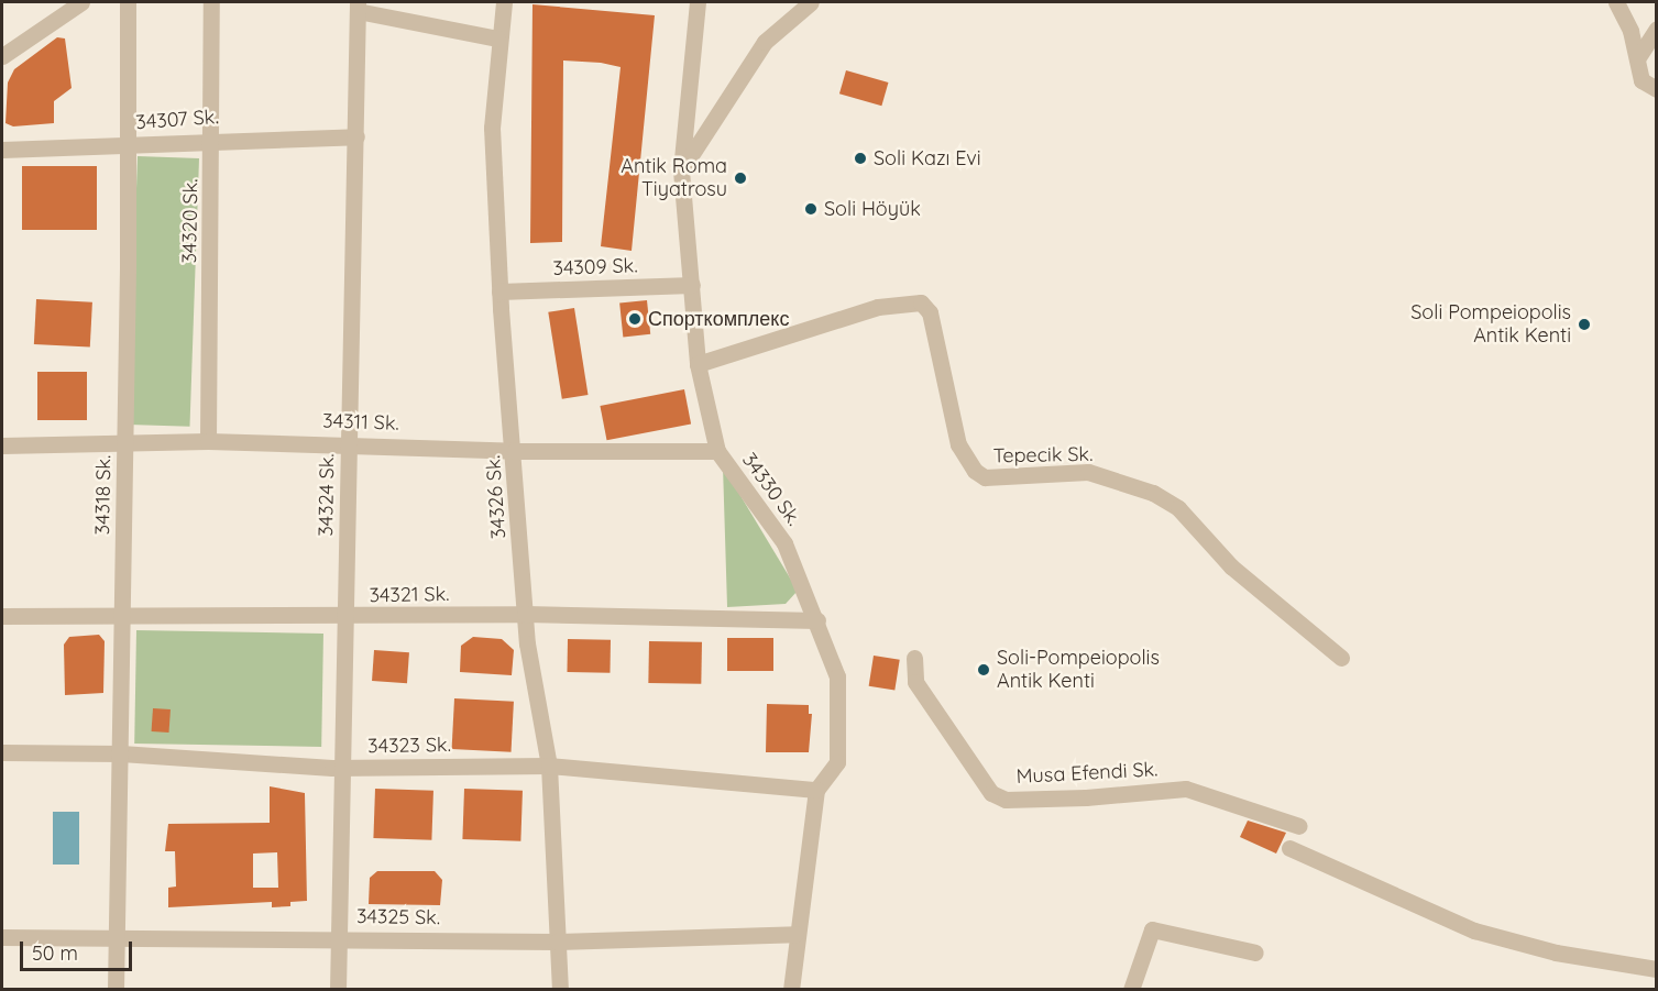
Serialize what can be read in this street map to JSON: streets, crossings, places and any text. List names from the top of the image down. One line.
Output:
{"streets":{"street":["34307 Sk.","34320 Sk.","34309 Sk.","34311 Sk.","Tepecik Sk.","34330 Sk.","34318 Sk.","34324 Sk.","34326 Sk.","34321 Sk.","34323 Sk.","Musa Efendi Sk.","34325 Sk."]},"crossings":[["34307 Sk.","34320 Sk."],["34307 Sk.","34318 Sk."],["34307 Sk.","34324 Sk."],["34320 Sk.","34311 Sk."],["34309 Sk.","34330 Sk."],["34309 Sk.","34326 Sk."],["34311 Sk.","34330 Sk."],["34311 Sk.","34318 Sk."],["34311 Sk.","34324 Sk."],["34311 Sk.","34326 Sk."],["Tepecik Sk.","34330 Sk."],["34330 Sk.","34321 Sk."],["34330 Sk.","34323 Sk."],["34330 Sk.","34325 Sk."],["34318 Sk.","34321 Sk."],["34318 Sk.","34323 Sk."],["34318 Sk.","34325 Sk."],["34324 Sk.","34321 Sk."],["34324 Sk.","34323 Sk."],["34324 Sk.","34325 Sk."],["34326 Sk.","34321 Sk."],["34326 Sk.","34323 Sk."],["34326 Sk.","34325 Sk."]],"places":["Soli Kazı Evi","Antik Roma Tiyatrosu","Soli Höyük","Спорткомплекс","Soli Pompeiopolis Antik Kenti","Soli-Pompeiopolis Antik Kenti"],"scale_bar":"50 m"}
